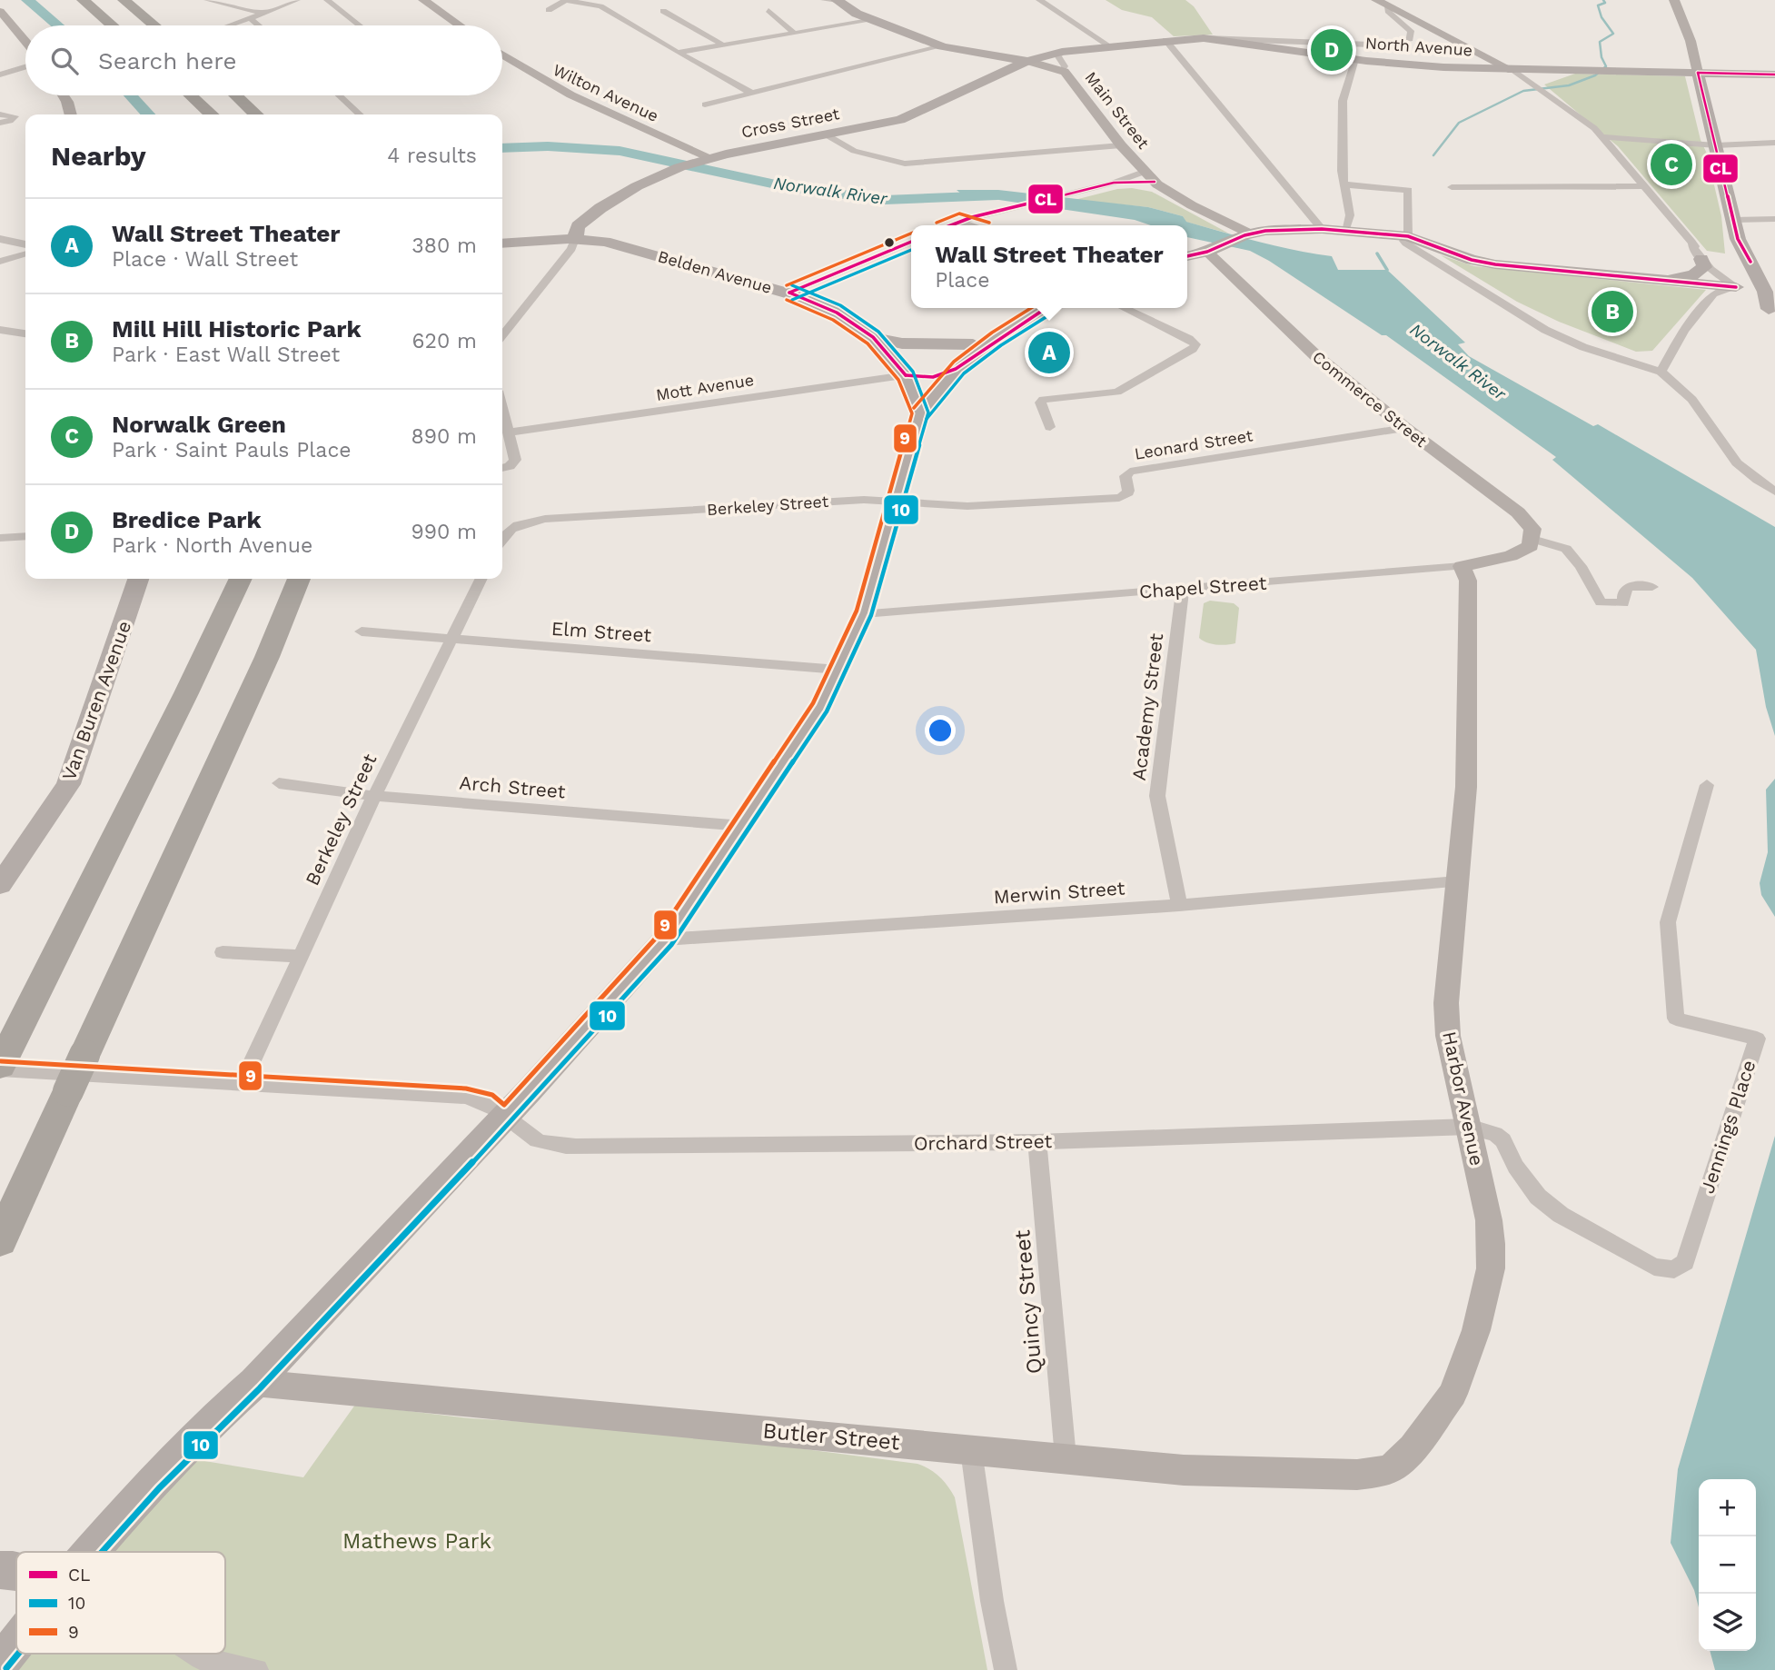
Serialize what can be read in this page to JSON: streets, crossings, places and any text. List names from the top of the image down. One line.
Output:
{"streets":{"main road":["North Avenue","Wilton Avenue","Main Street","Cross Street","Belden Avenue","Commerce Street","Chapel Street","Van Buren Avenue","Harbor Avenue","Butler Street"],"street":["Mott Avenue","Leonard Street","Berkeley Street","Elm Street","Academy Street","Arch Street","Merwin Street","Jennings Place","Orchard Street","Quincy Street"]},"crossings":[["North Avenue","Main Street"],["North Avenue","Cross Street"],["Wilton Avenue","Cross Street"],["Main Street","Cross Street"],["Cross Street","Belden Avenue"],["Belden Avenue","Mott Avenue"],["Commerce Street","Leonard Street"],["Commerce Street","Chapel Street"],["Leonard Street","Berkeley Street"],["Berkeley Street","Elm Street"],["Berkeley Street","Arch Street"],["Berkeley Street","Orchard Street"],["Chapel Street","Academy Street"],["Chapel Street","Harbor Avenue"],["Academy Street","Merwin Street"],["Merwin Street","Harbor Avenue"],["Harbor Avenue","Jennings Place"],["Harbor Avenue","Orchard Street"],["Harbor Avenue","Butler Street"],["Jennings Place","Orchard Street"],["Orchard Street","Quincy Street"],["Quincy Street","Butler Street"]],"water":["Norwalk River"],"parks":["Mathews Park"],"lines":["transit line CL","transit line 9","transit line 10"],"legend":["CL","10","9"],"page":{"pins":["D","C","B","A"],"search":"Search here","heading":["Nearby","4 results"],"list":[{"mark":"A","name":"Wall Street Theater","note":"Place · Wall Street","value":"380 m"},{"mark":"B","name":"Mill Hill Historic Park","note":"Park · East Wall Street","value":"620 m"},{"mark":"C","name":"Norwalk Green","note":"Park · Saint Pauls Place","value":"890 m"},{"mark":"D","name":"Bredice Park","note":"Park · North Avenue","value":"990 m"}],"popup":["Wall Street Theater","Place"],"map_buttons":["+","−"]}}
